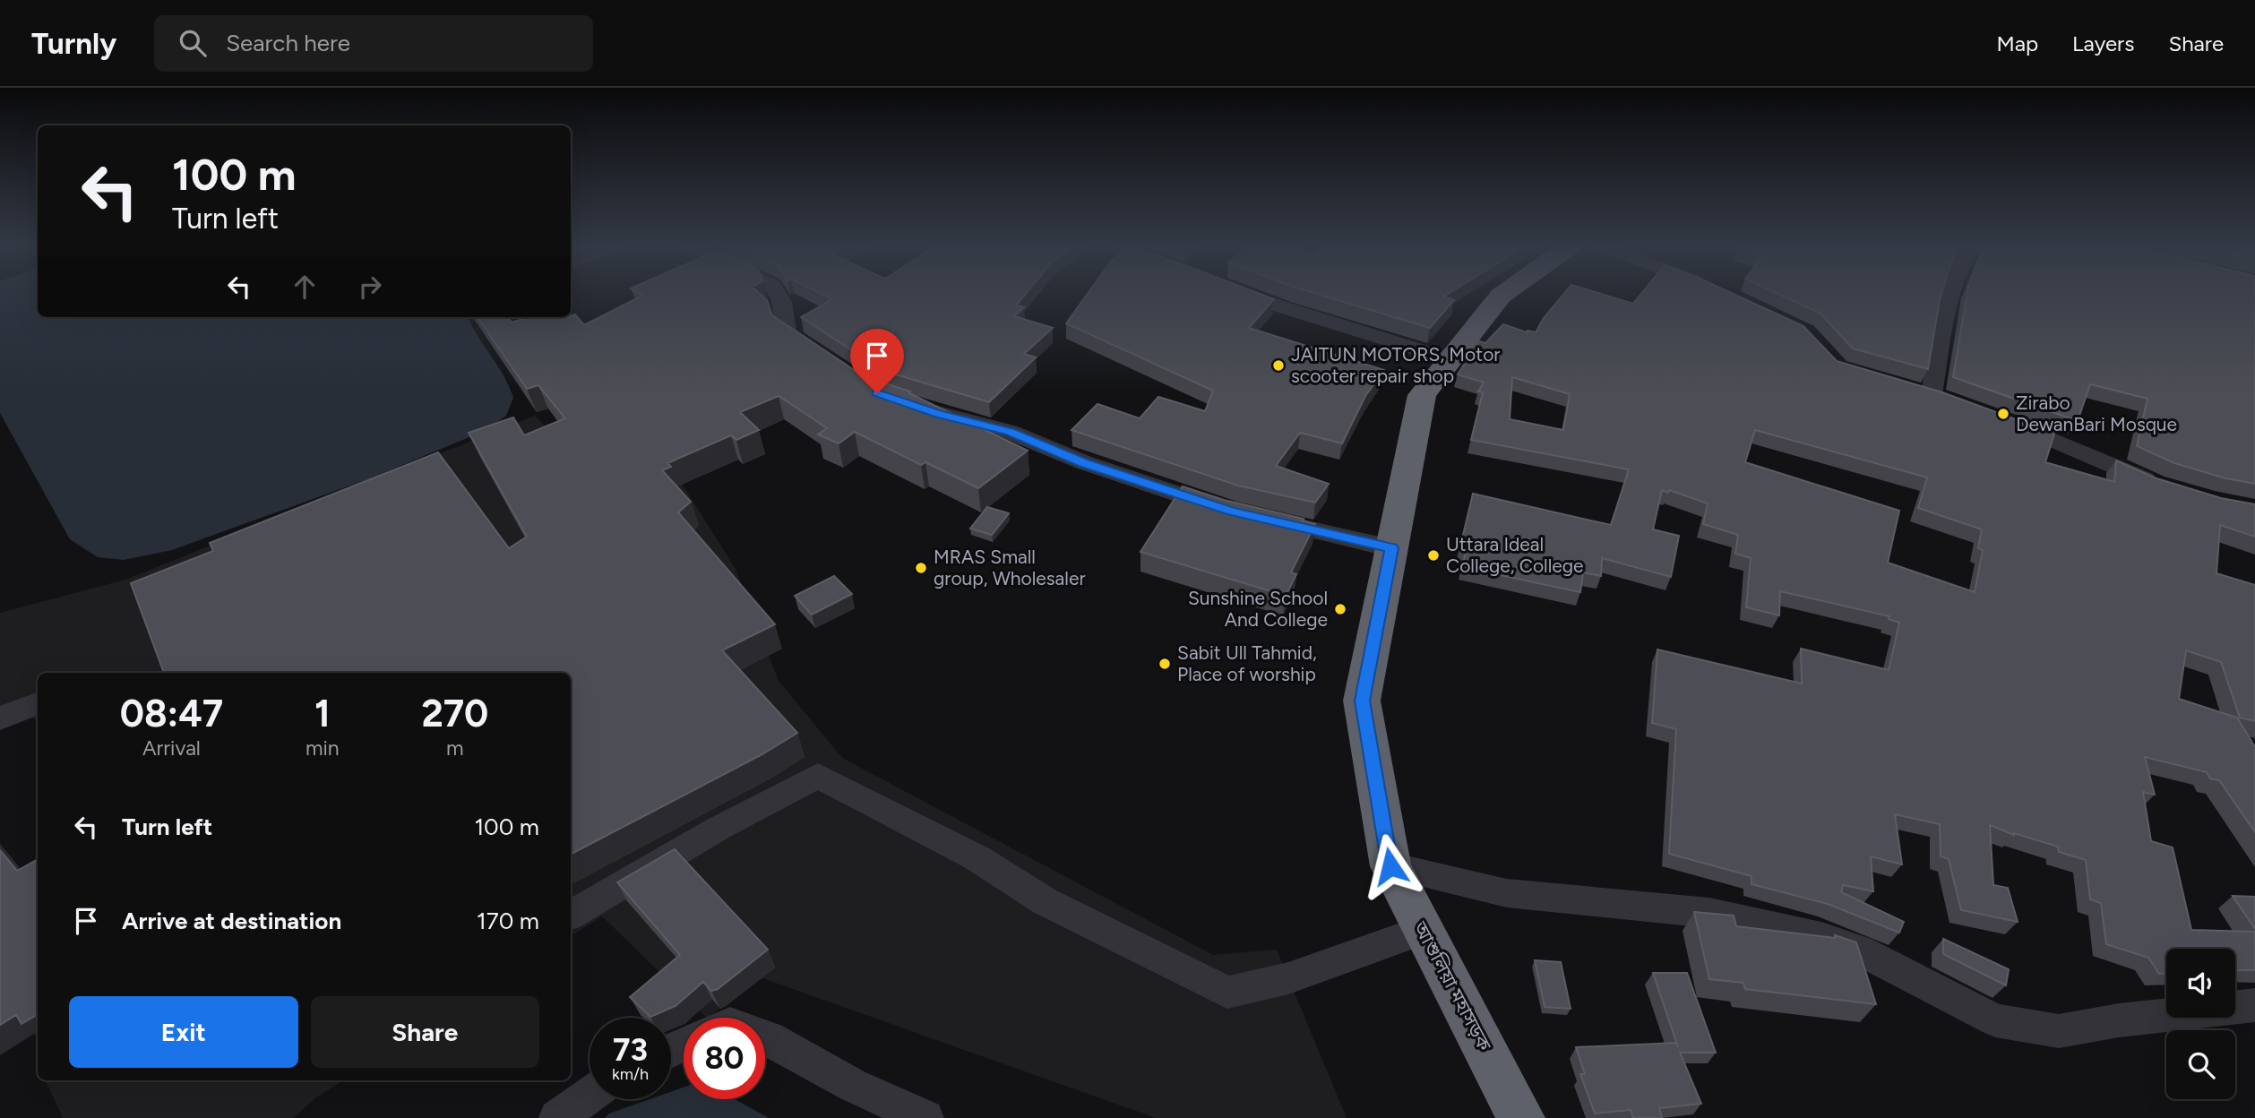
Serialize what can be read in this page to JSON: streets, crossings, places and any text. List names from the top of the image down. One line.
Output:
{"streets":{"highway":["আশুলিয়া মহাসড়ক"]},"places":["JAITUN MOTORS, Motor scooter repair shop","Zirabo DewanBari Mosque","Uttara Ideal College, College","MRAS Small group, Wholesaler","Sunshine School And College","Sabit Ull Tahmid, Place of worship"],"page":{"header":"Turnly","search":"Search here","nav":["Map","Layers","Share"],"turn":["100 m","Turn left"],"eta":["08:47","Arrival","1","min","270","m"],"list":[{"name":"Turn left","value":"100 m"},{"name":"Arrive at destination","value":"170 m"}],"buttons":["Exit","Share"],"speed":"73 km/h","limit":"80"}}
